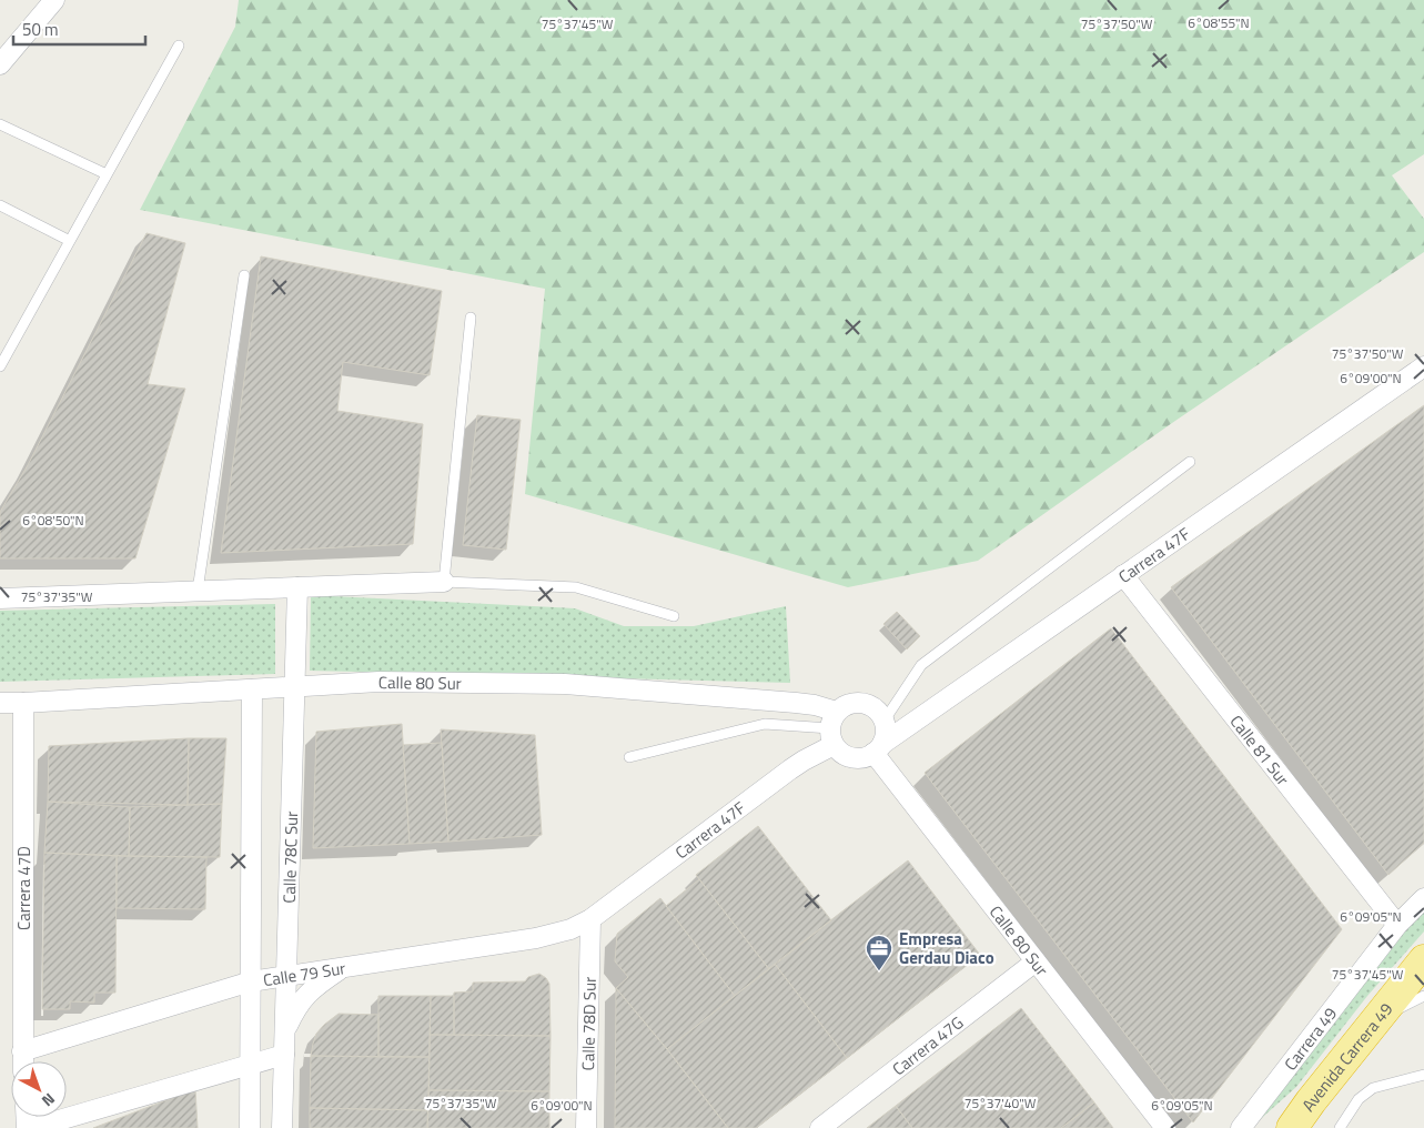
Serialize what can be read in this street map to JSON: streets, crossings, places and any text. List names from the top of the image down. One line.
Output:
{"streets":{"highway":["Avenida Carrera 49"],"street":["Carrera 47F","Calle 80 Sur","Calle 81 Sur","Calle 78C Sur","Carrera 47D","Calle 79 Sur","Calle 78D Sur","Carrera 49","Carrera 47G"]},"crossings":[["Carrera 47F","Calle 80 Sur"],["Carrera 47F","Calle 81 Sur"],["Carrera 47F","Calle 79 Sur"],["Carrera 47F","Calle 78D Sur"],["Calle 80 Sur","Calle 78C Sur"],["Calle 80 Sur","Carrera 47D"],["Calle 80 Sur","Carrera 47G"],["Calle 81 Sur","Carrera 49"],["Calle 78C Sur","Calle 79 Sur"],["Carrera 47D","Calle 79 Sur"],["Calle 79 Sur","Calle 78D Sur"]],"places":{"office":["Empresa Gerdau Diaco"]},"scale_bar":"50 m","north":"bottom right","coordinates":["6°08'55\"N","75°37'45\"W","75°37'50\"W","6°09'00\"N","6°08'50\"N","75°37'35\"W","6°09'05\"N","75°37'40\"W"]}
